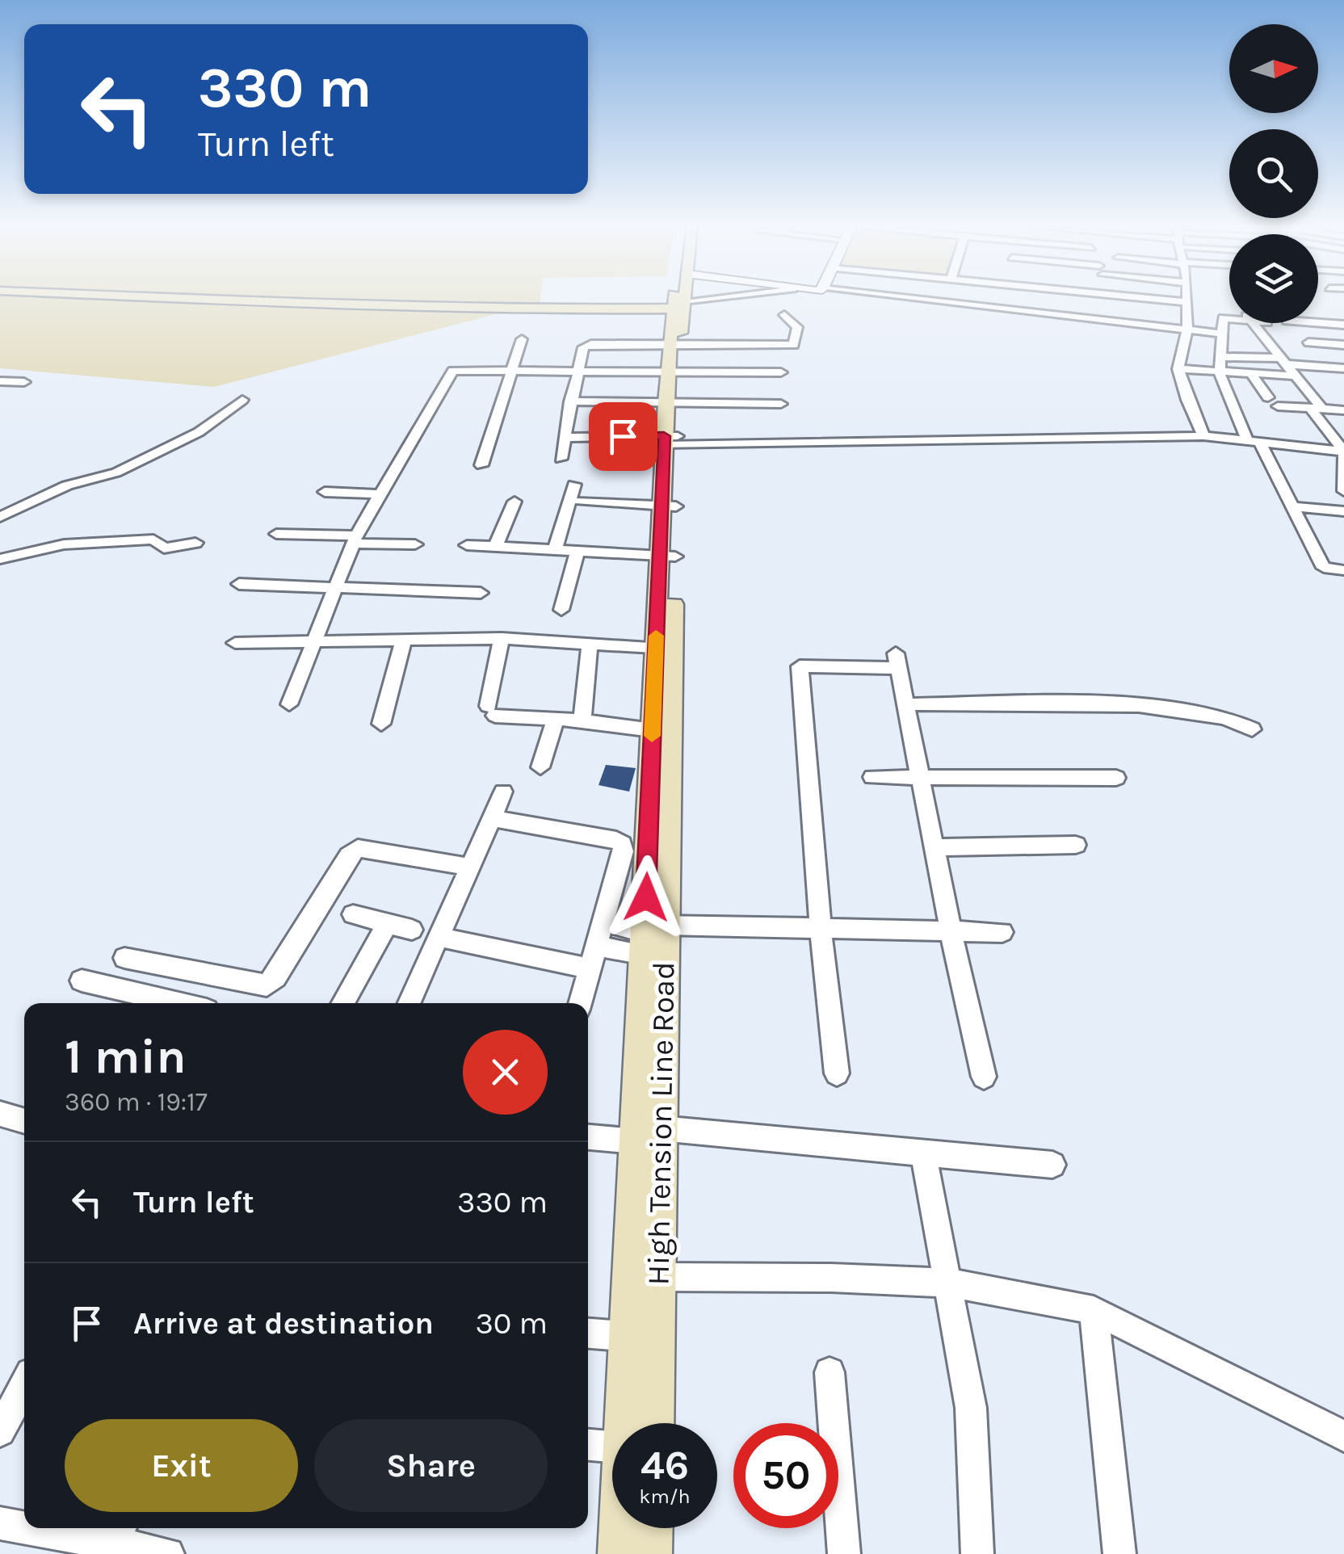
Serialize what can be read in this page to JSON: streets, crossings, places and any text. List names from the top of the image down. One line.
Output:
{"streets":{"main road":["High Tension Line Road"]},"north":"right","page":{"turn":["330 m","Turn left"],"heading":["1 min","360 m · 19:17"],"list":[{"name":"Turn left","value":"330 m"},{"name":"Arrive at destination","value":"30 m"}],"buttons":["Exit","Share"],"speed":"46 km/h","limit":"50"}}
